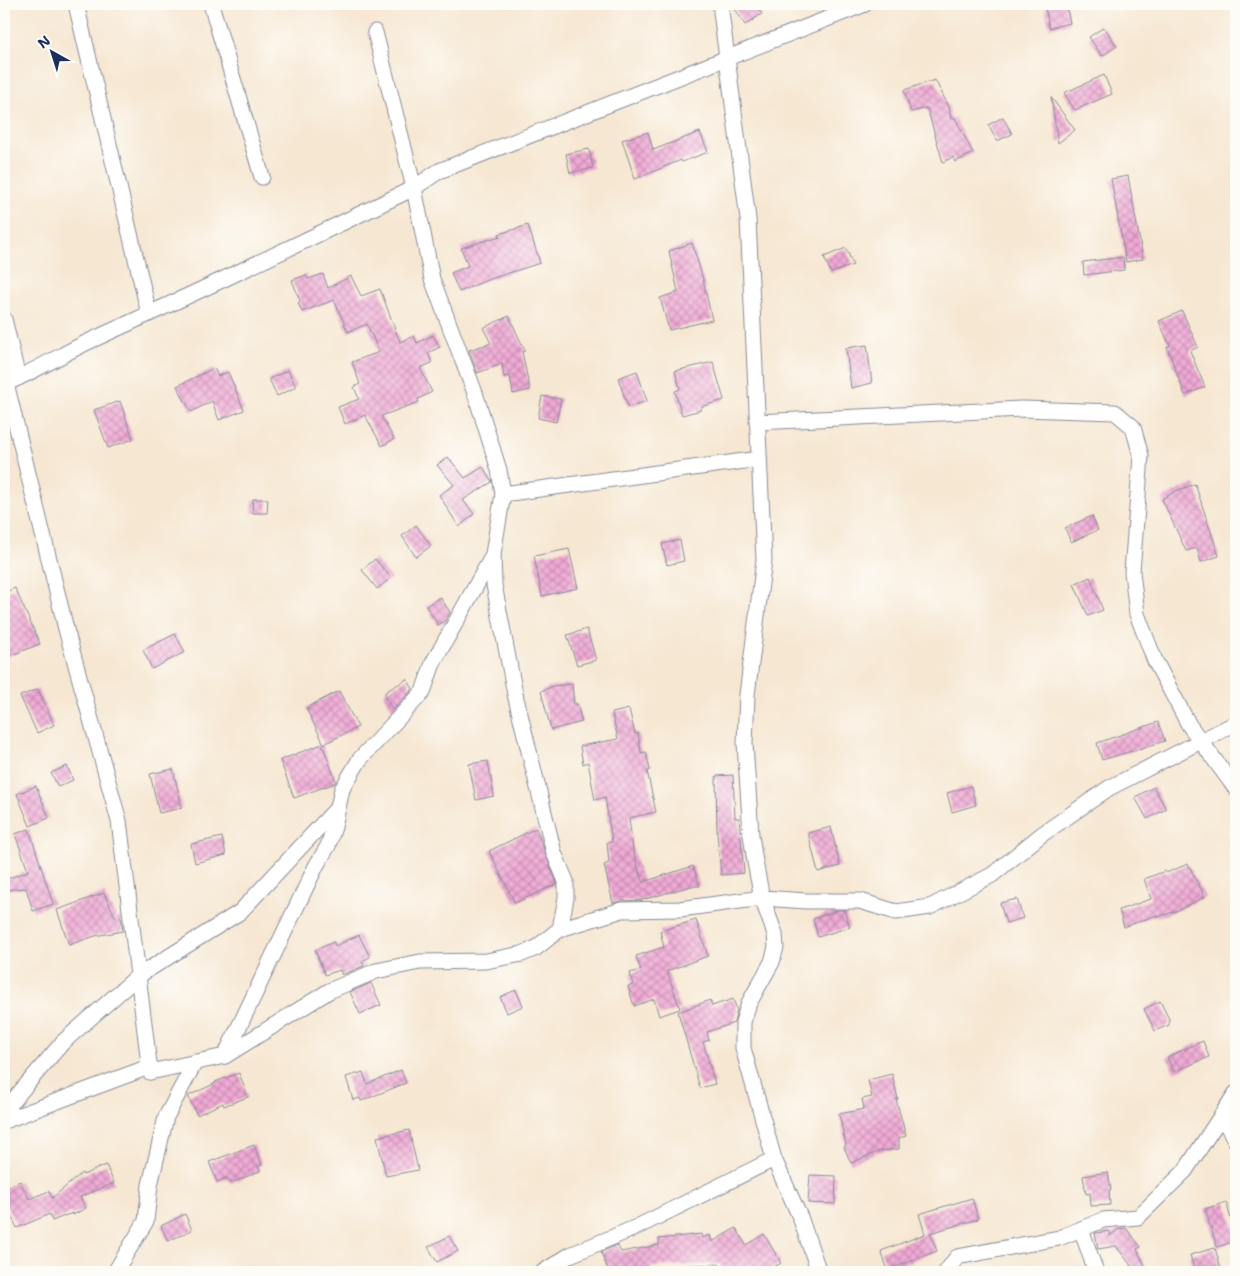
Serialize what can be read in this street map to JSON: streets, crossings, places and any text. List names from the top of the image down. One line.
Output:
{"north":"top left"}
